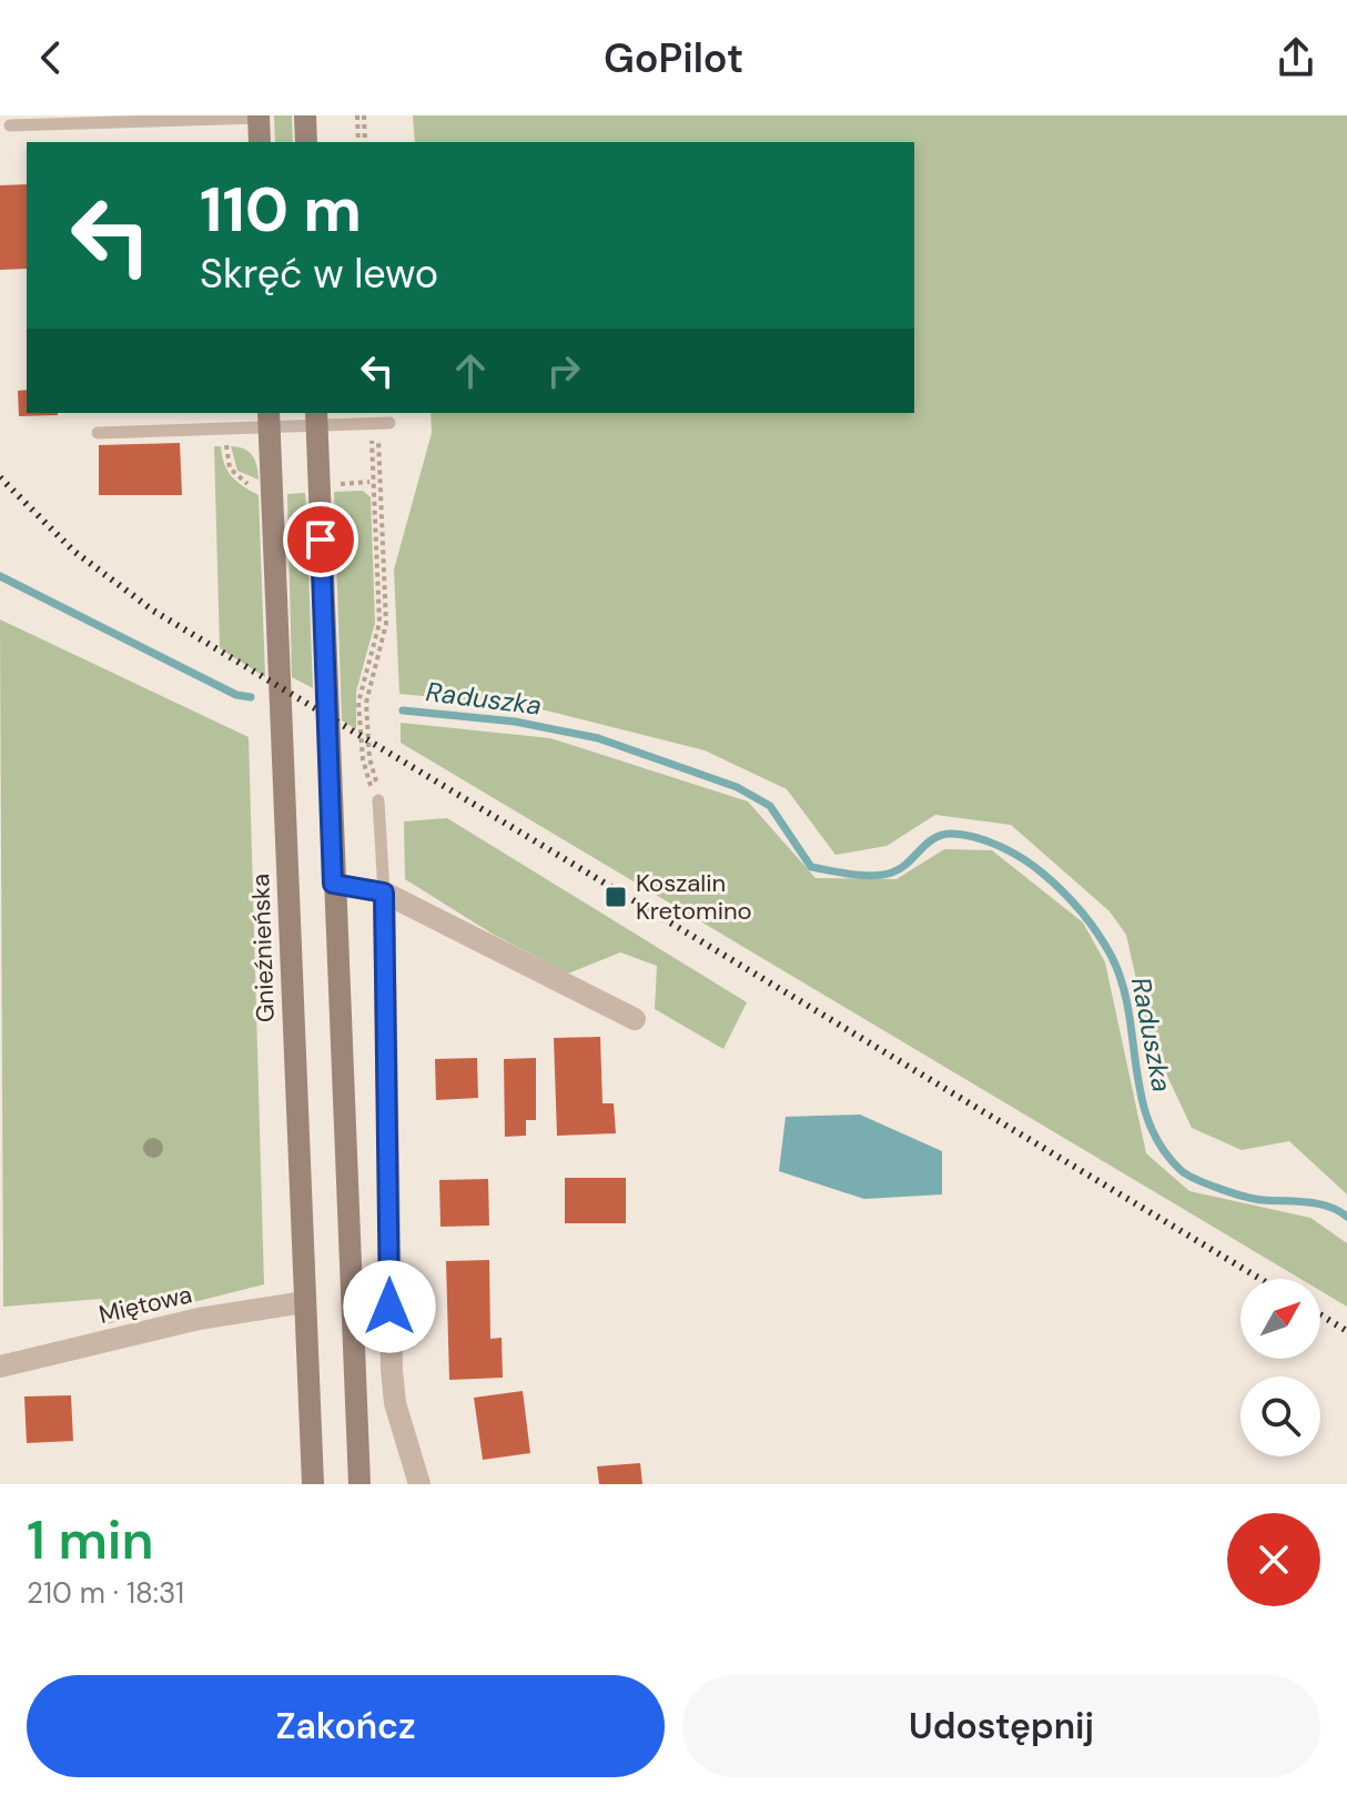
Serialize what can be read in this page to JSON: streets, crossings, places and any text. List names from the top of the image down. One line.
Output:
{"streets":{"main road":["Gnieźnieńska"],"street":["Miętowa"]},"crossings":[["Gnieźnieńska","Miętowa"]],"water":["Raduszka"],"places":{"transit":["Koszalin Kretomino"]},"north":"top right","page":{"header":"GoPilot","turn":["110 m","Skręć w lewo"],"heading":["1 min","210 m · 18:31"],"buttons":["Zakończ","Udostępnij"]}}
